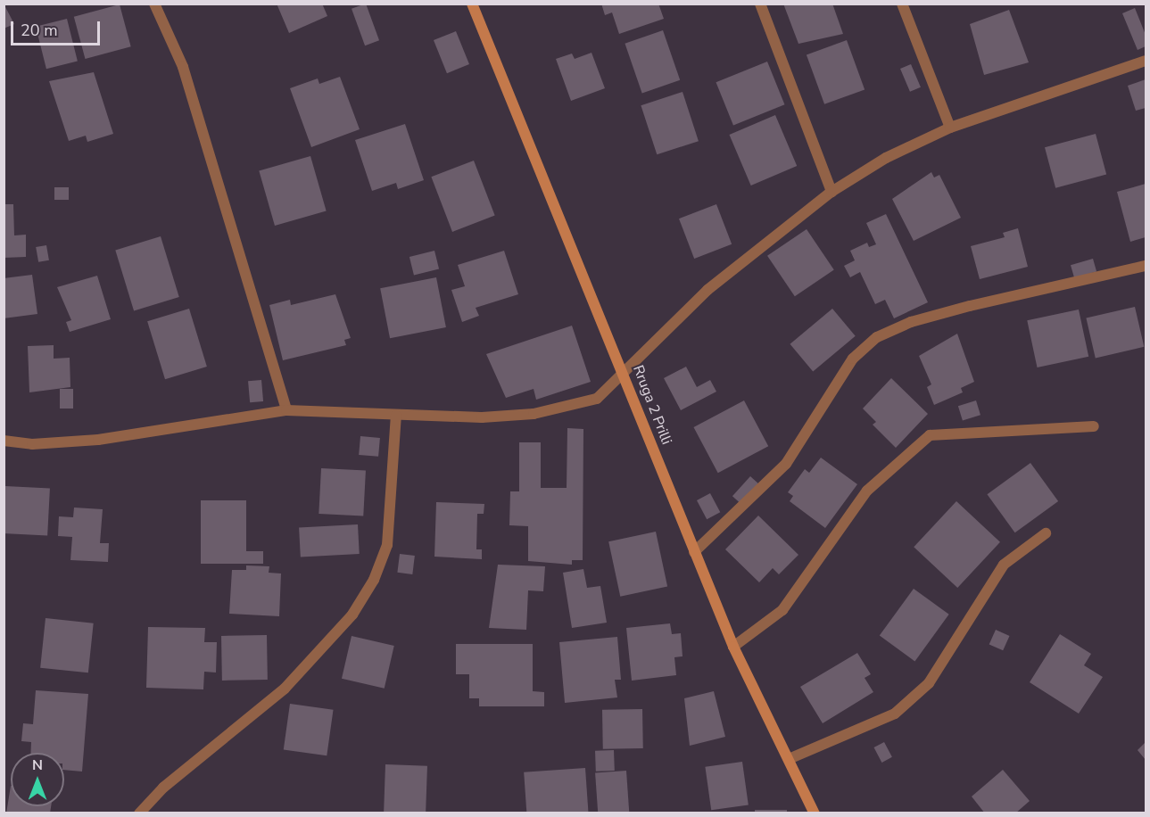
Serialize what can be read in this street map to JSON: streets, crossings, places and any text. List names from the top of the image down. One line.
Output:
{"streets":{"street":["Rruga 2 Prilli"]},"scale_bar":"20 m","north":"top"}
